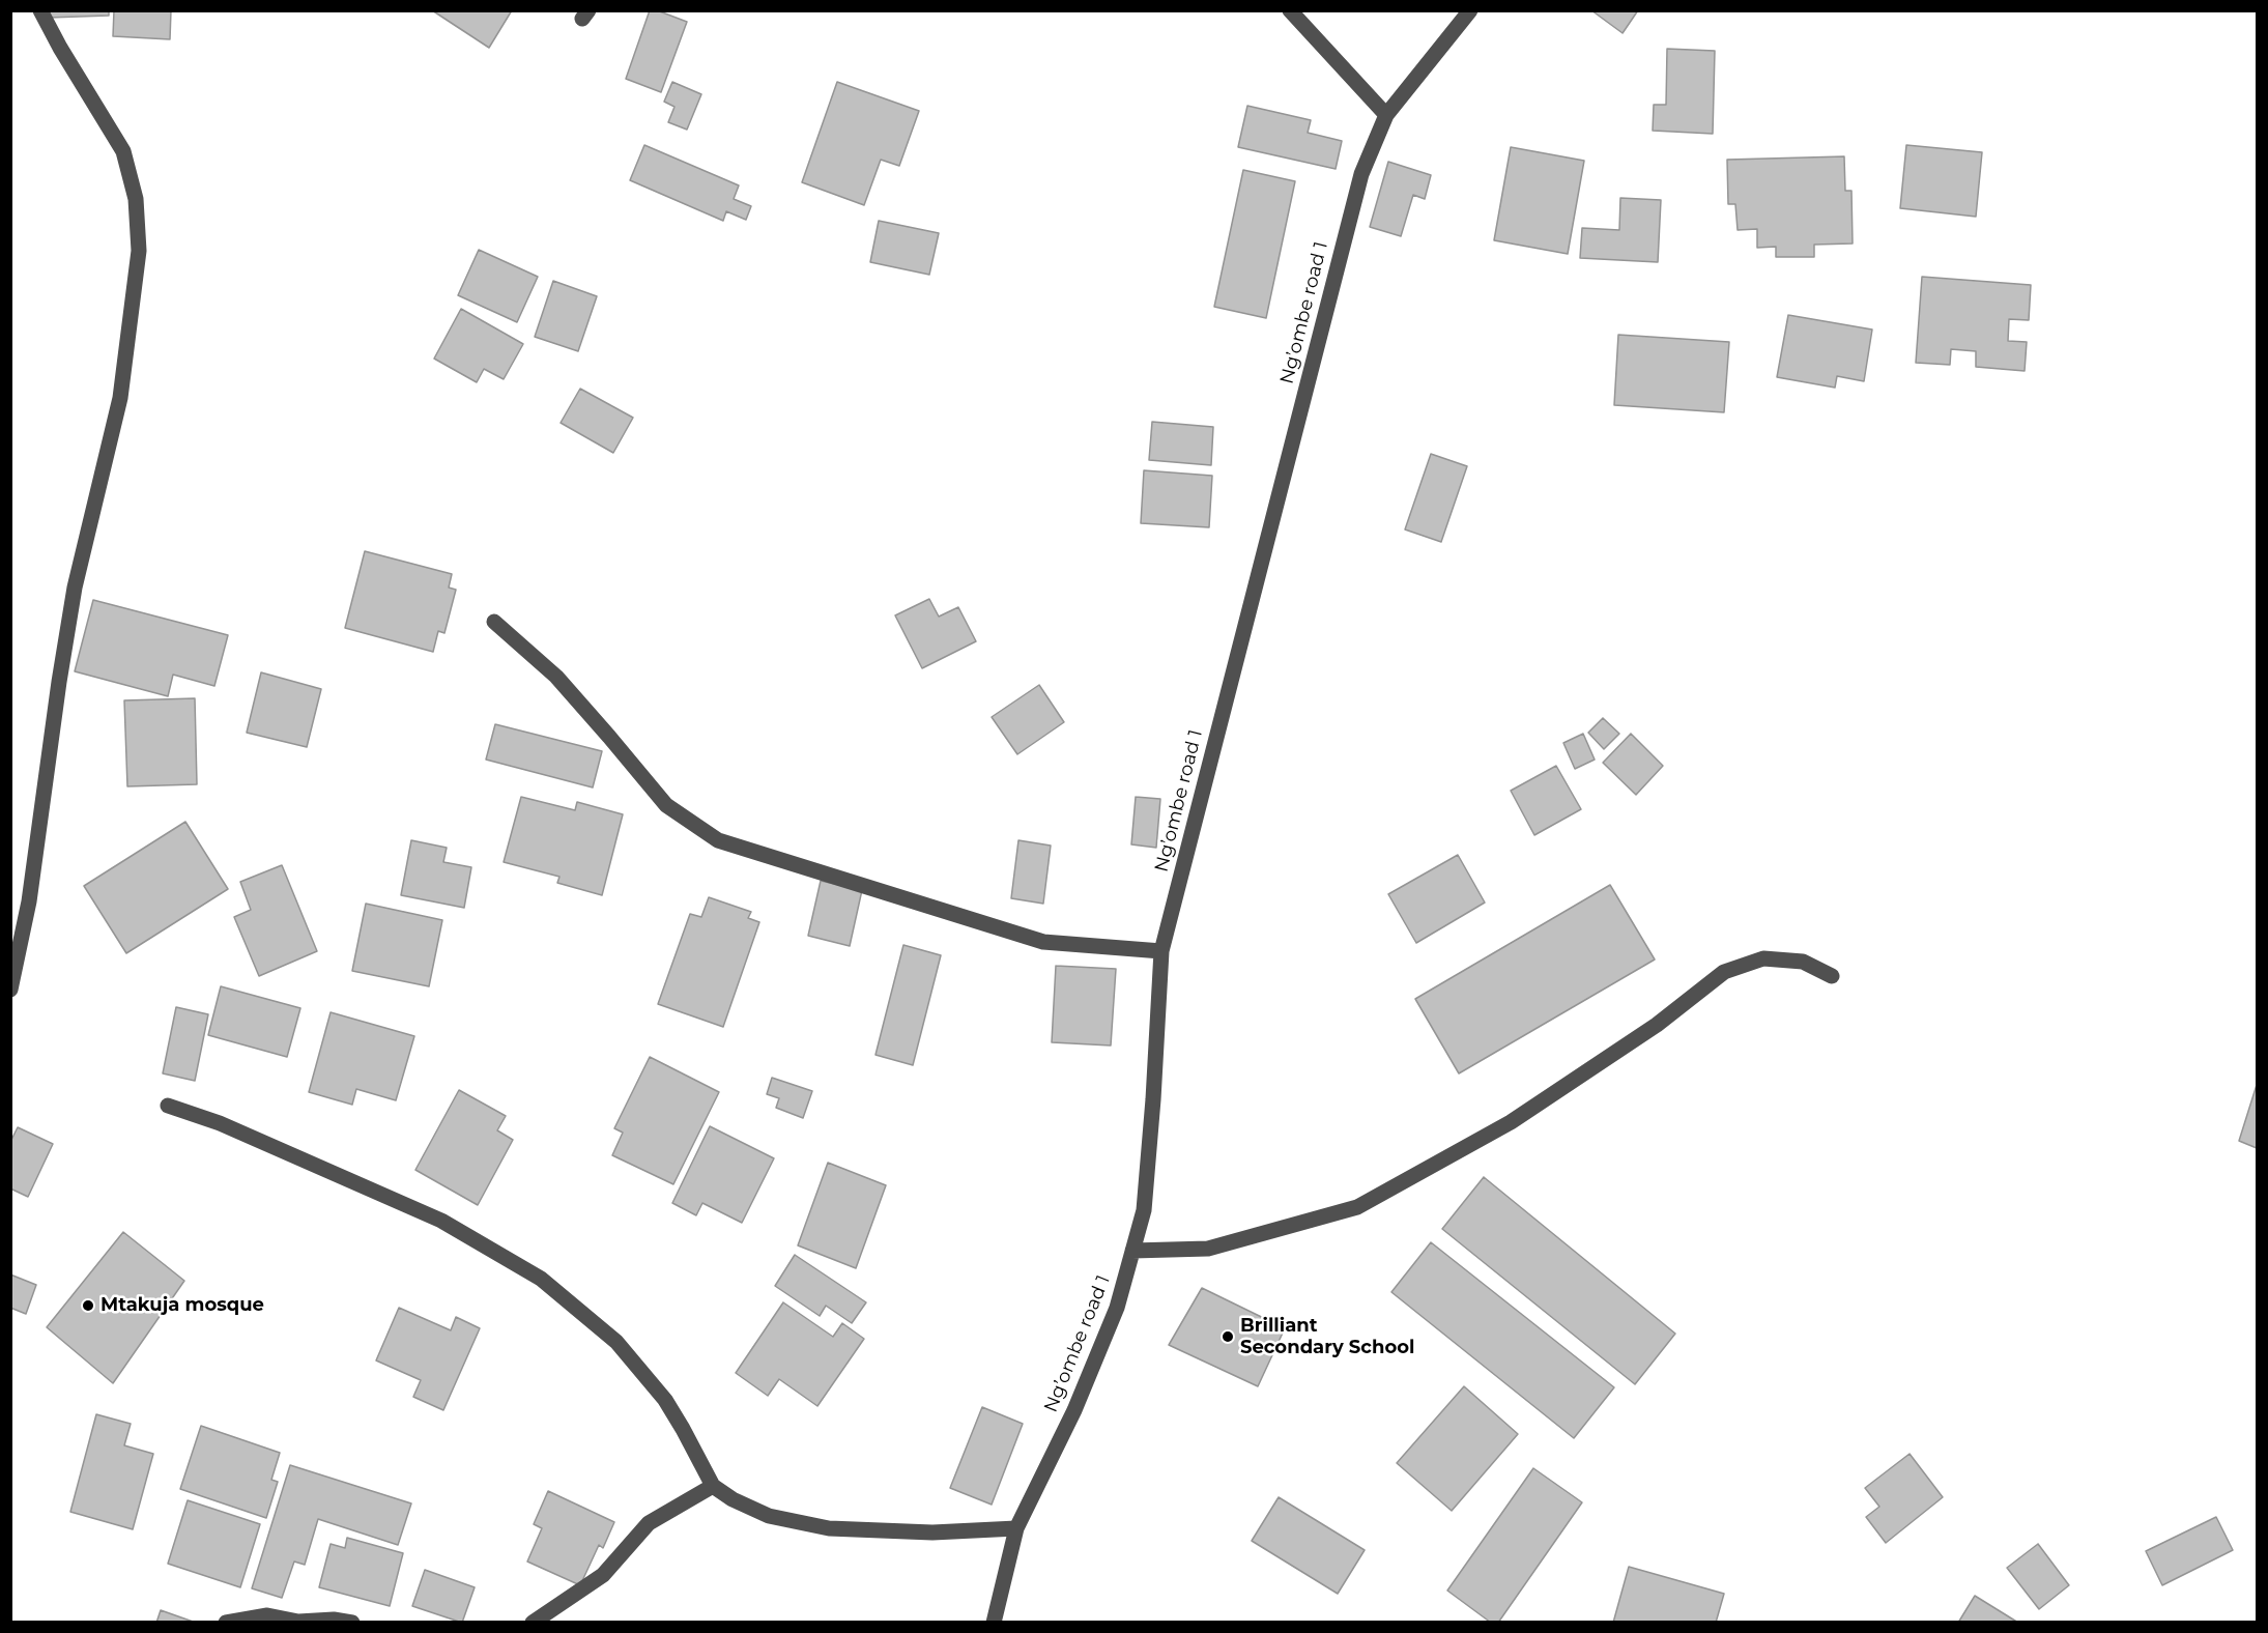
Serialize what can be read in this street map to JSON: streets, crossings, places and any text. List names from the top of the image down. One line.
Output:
{"streets":{"street":["Ng’ombe road 1"]},"places":["Mtakuja mosque","Brilliant Secondary School"]}
